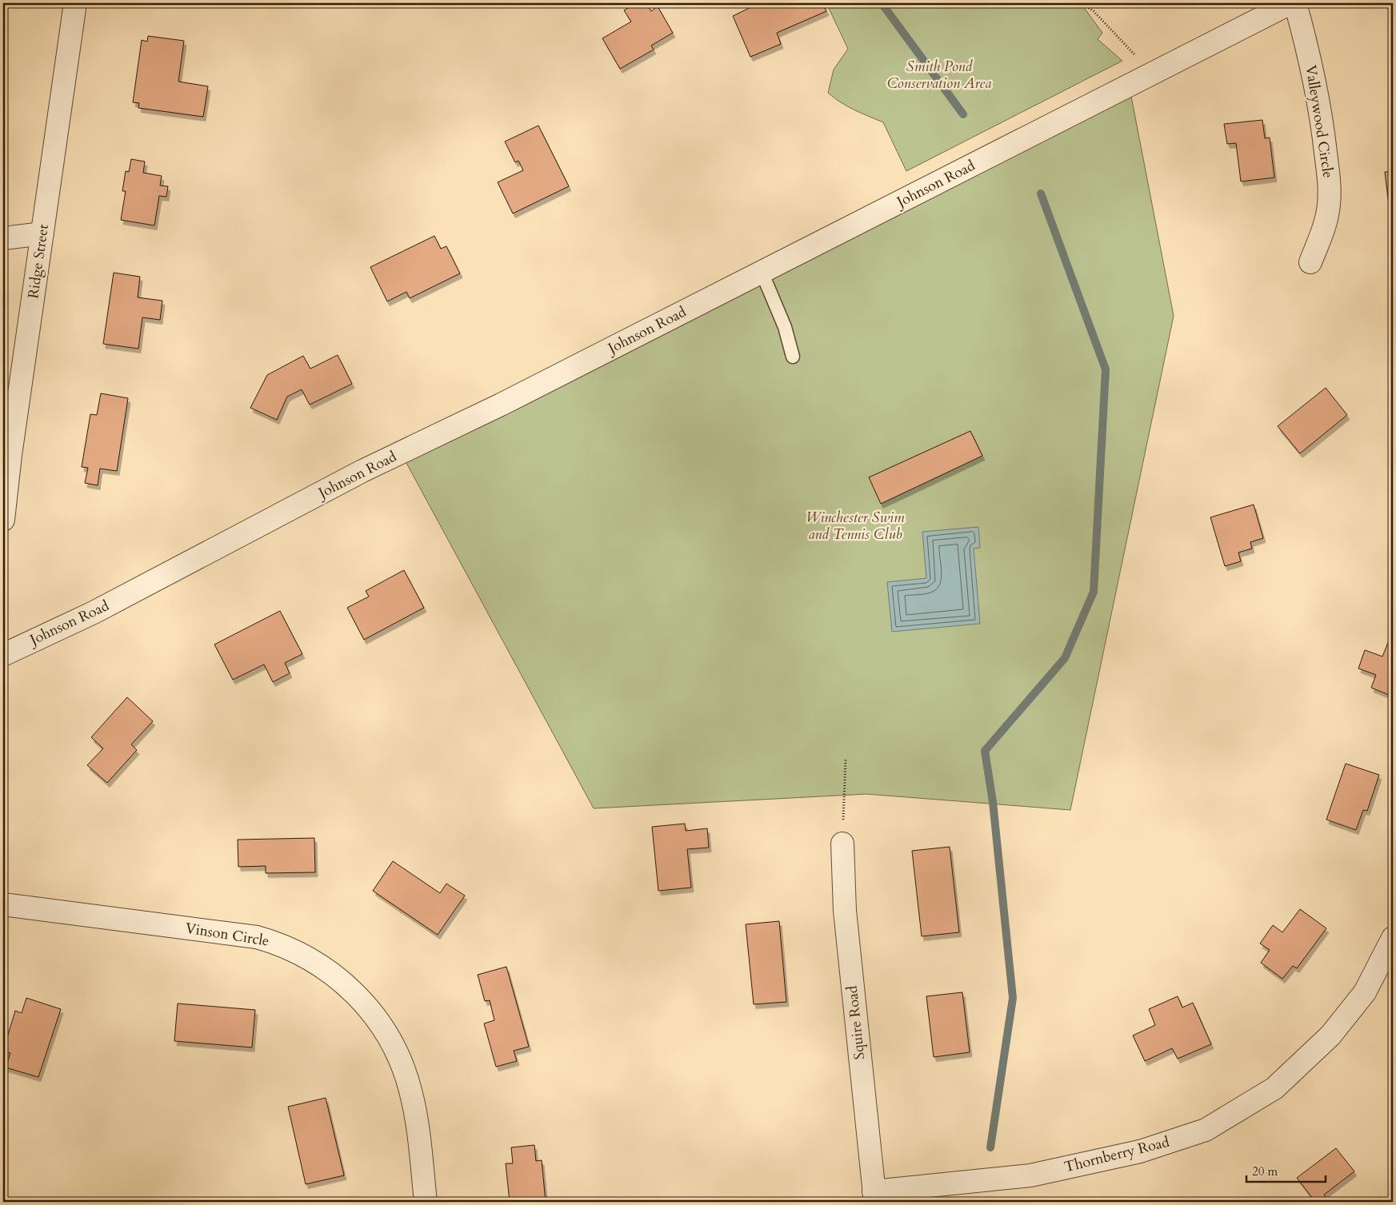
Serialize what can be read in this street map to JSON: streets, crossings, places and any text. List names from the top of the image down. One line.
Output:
{"streets":{"street":["Valleywood Circle","Johnson Road","Ridge Street","Vinson Circle","Squire Road","Thornberry Road"]},"crossings":[["Squire Road","Thornberry Road"]],"parks":["Smith Pond Conservation Area","Winchester Swim and Tennis Club"],"scale_bar":"20 m"}
